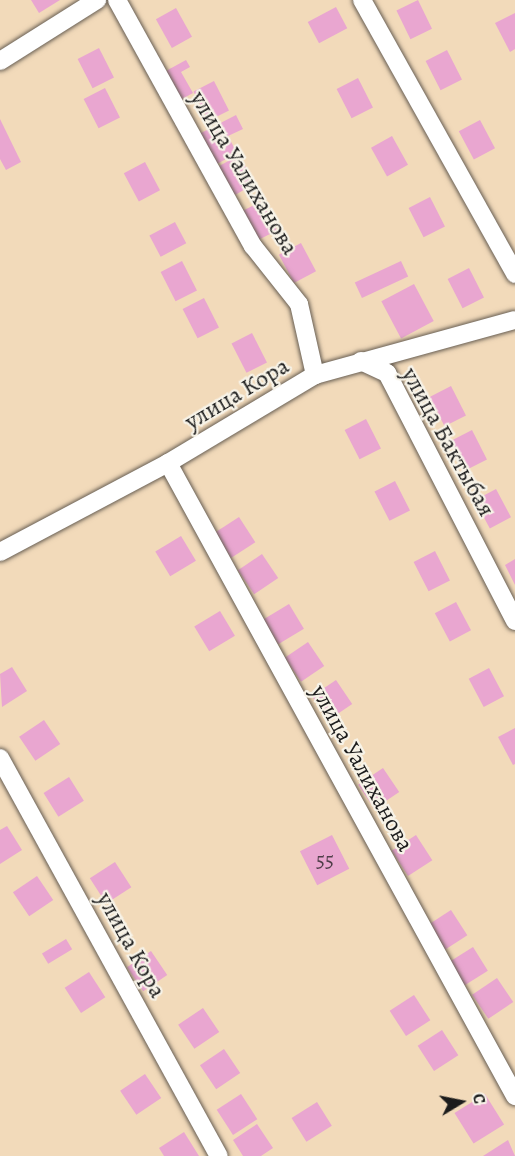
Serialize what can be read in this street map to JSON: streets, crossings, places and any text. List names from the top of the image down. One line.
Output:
{"streets":{"street":["улица Уалиханова","улица Кора","улица Бактыбая"]},"crossings":[["улица Уалиханова","улица Кора"],["улица Кора","улица Бактыбая"]],"house_numbers":["55"],"north":"right"}
